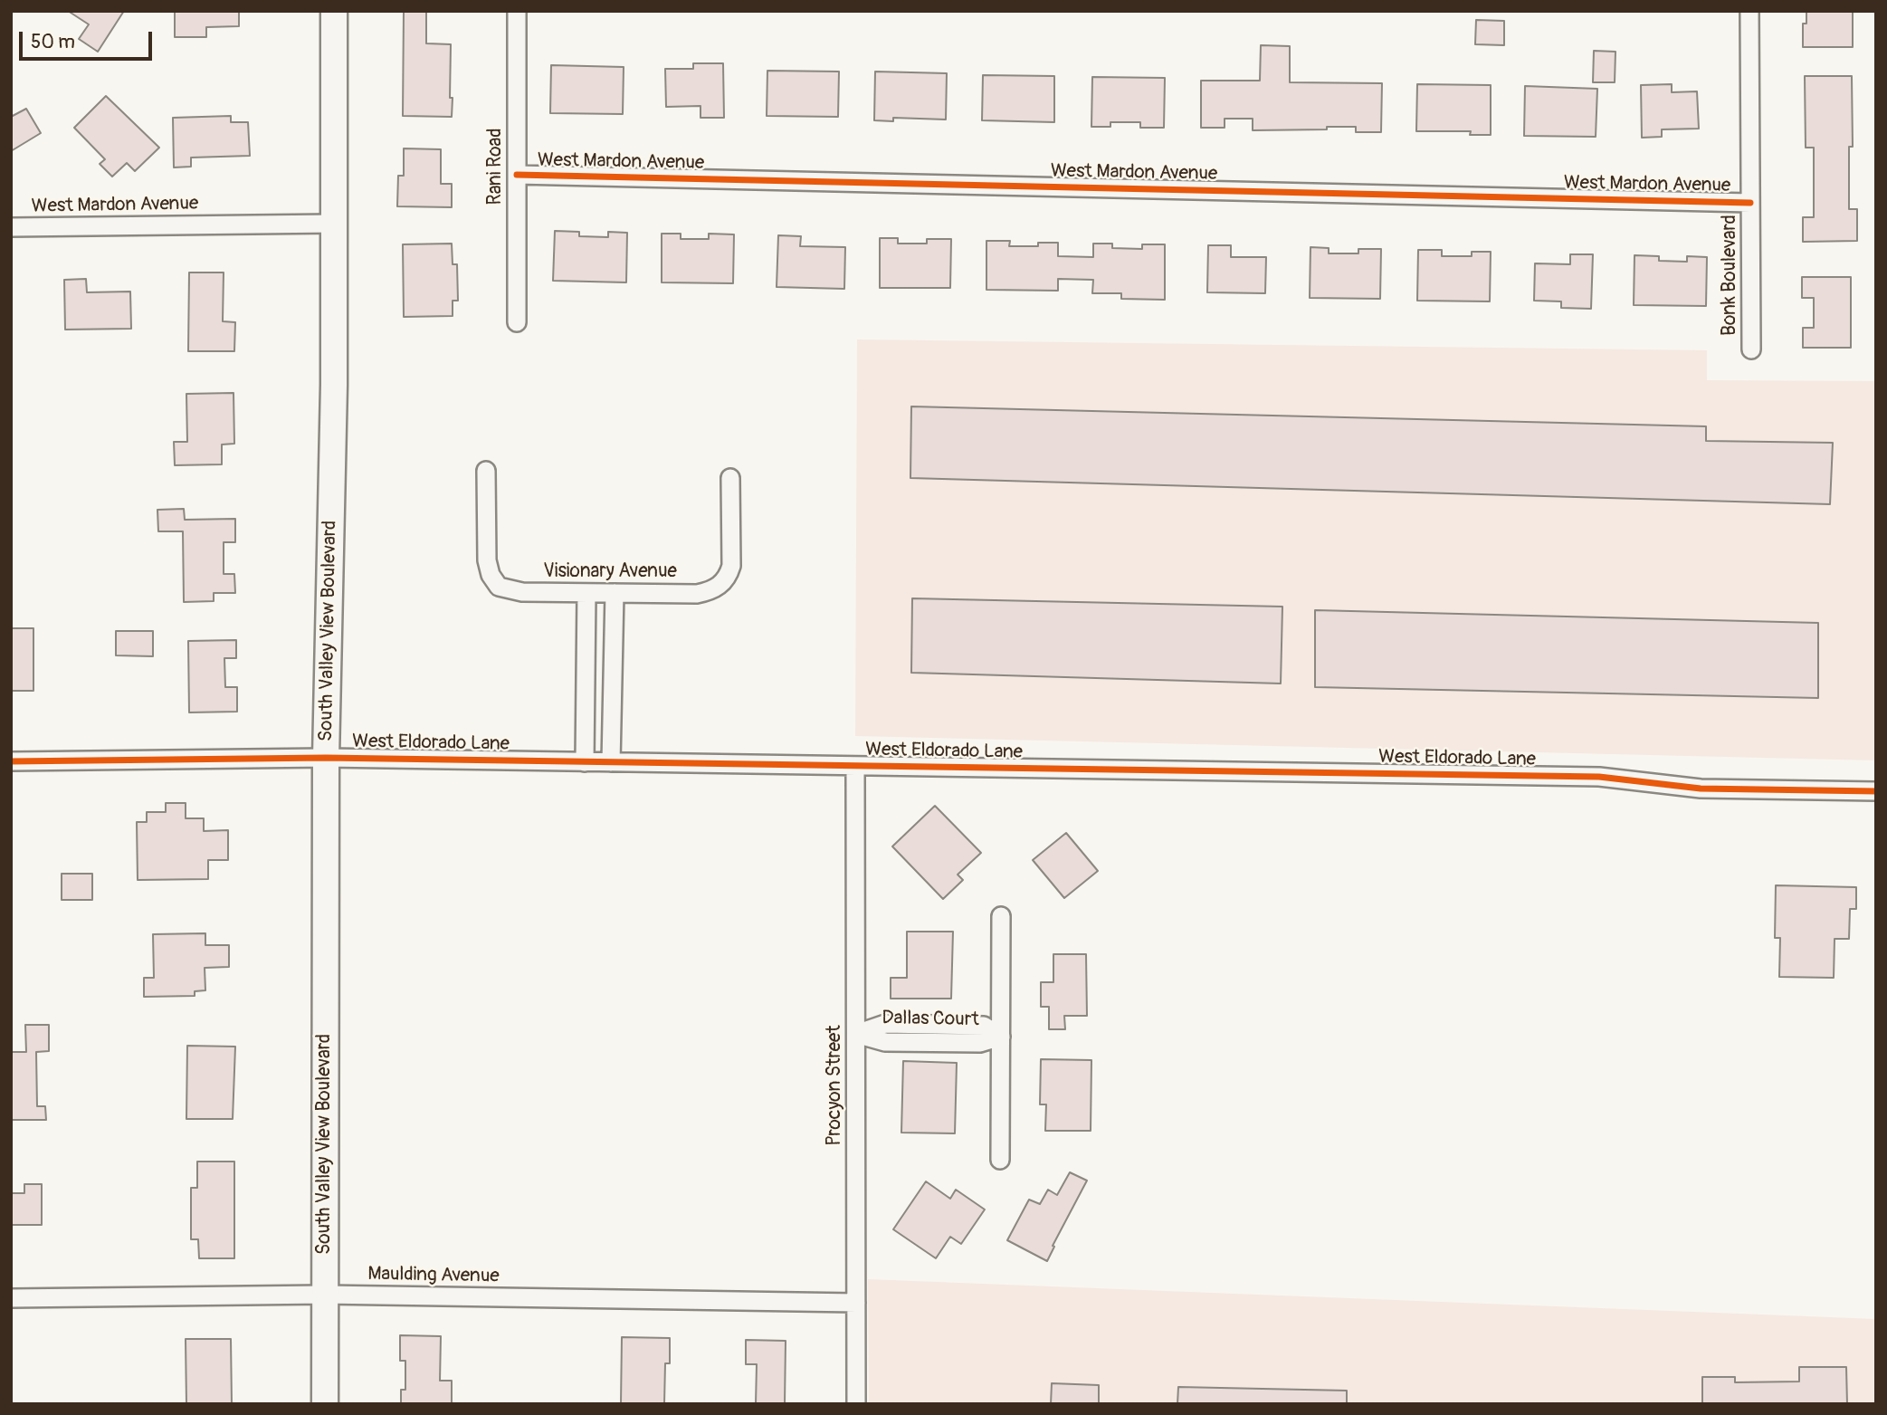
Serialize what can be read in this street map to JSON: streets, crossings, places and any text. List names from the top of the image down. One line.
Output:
{"streets":{"main road":["South Valley View Boulevard"],"street":["West Mardon Avenue","Rani Road","Bonk Boulevard","Visionary Avenue","West Eldorado Lane","Dallas Court","Procyon Street","Maulding Avenue"]},"crossings":[["West Mardon Avenue","Rani Road"],["West Mardon Avenue","Bonk Boulevard"],["West Mardon Avenue","South Valley View Boulevard"],["South Valley View Boulevard","West Eldorado Lane"],["South Valley View Boulevard","Maulding Avenue"],["West Eldorado Lane","Procyon Street"],["Dallas Court","Procyon Street"],["Procyon Street","Maulding Avenue"]],"scale_bar":"50 m"}
